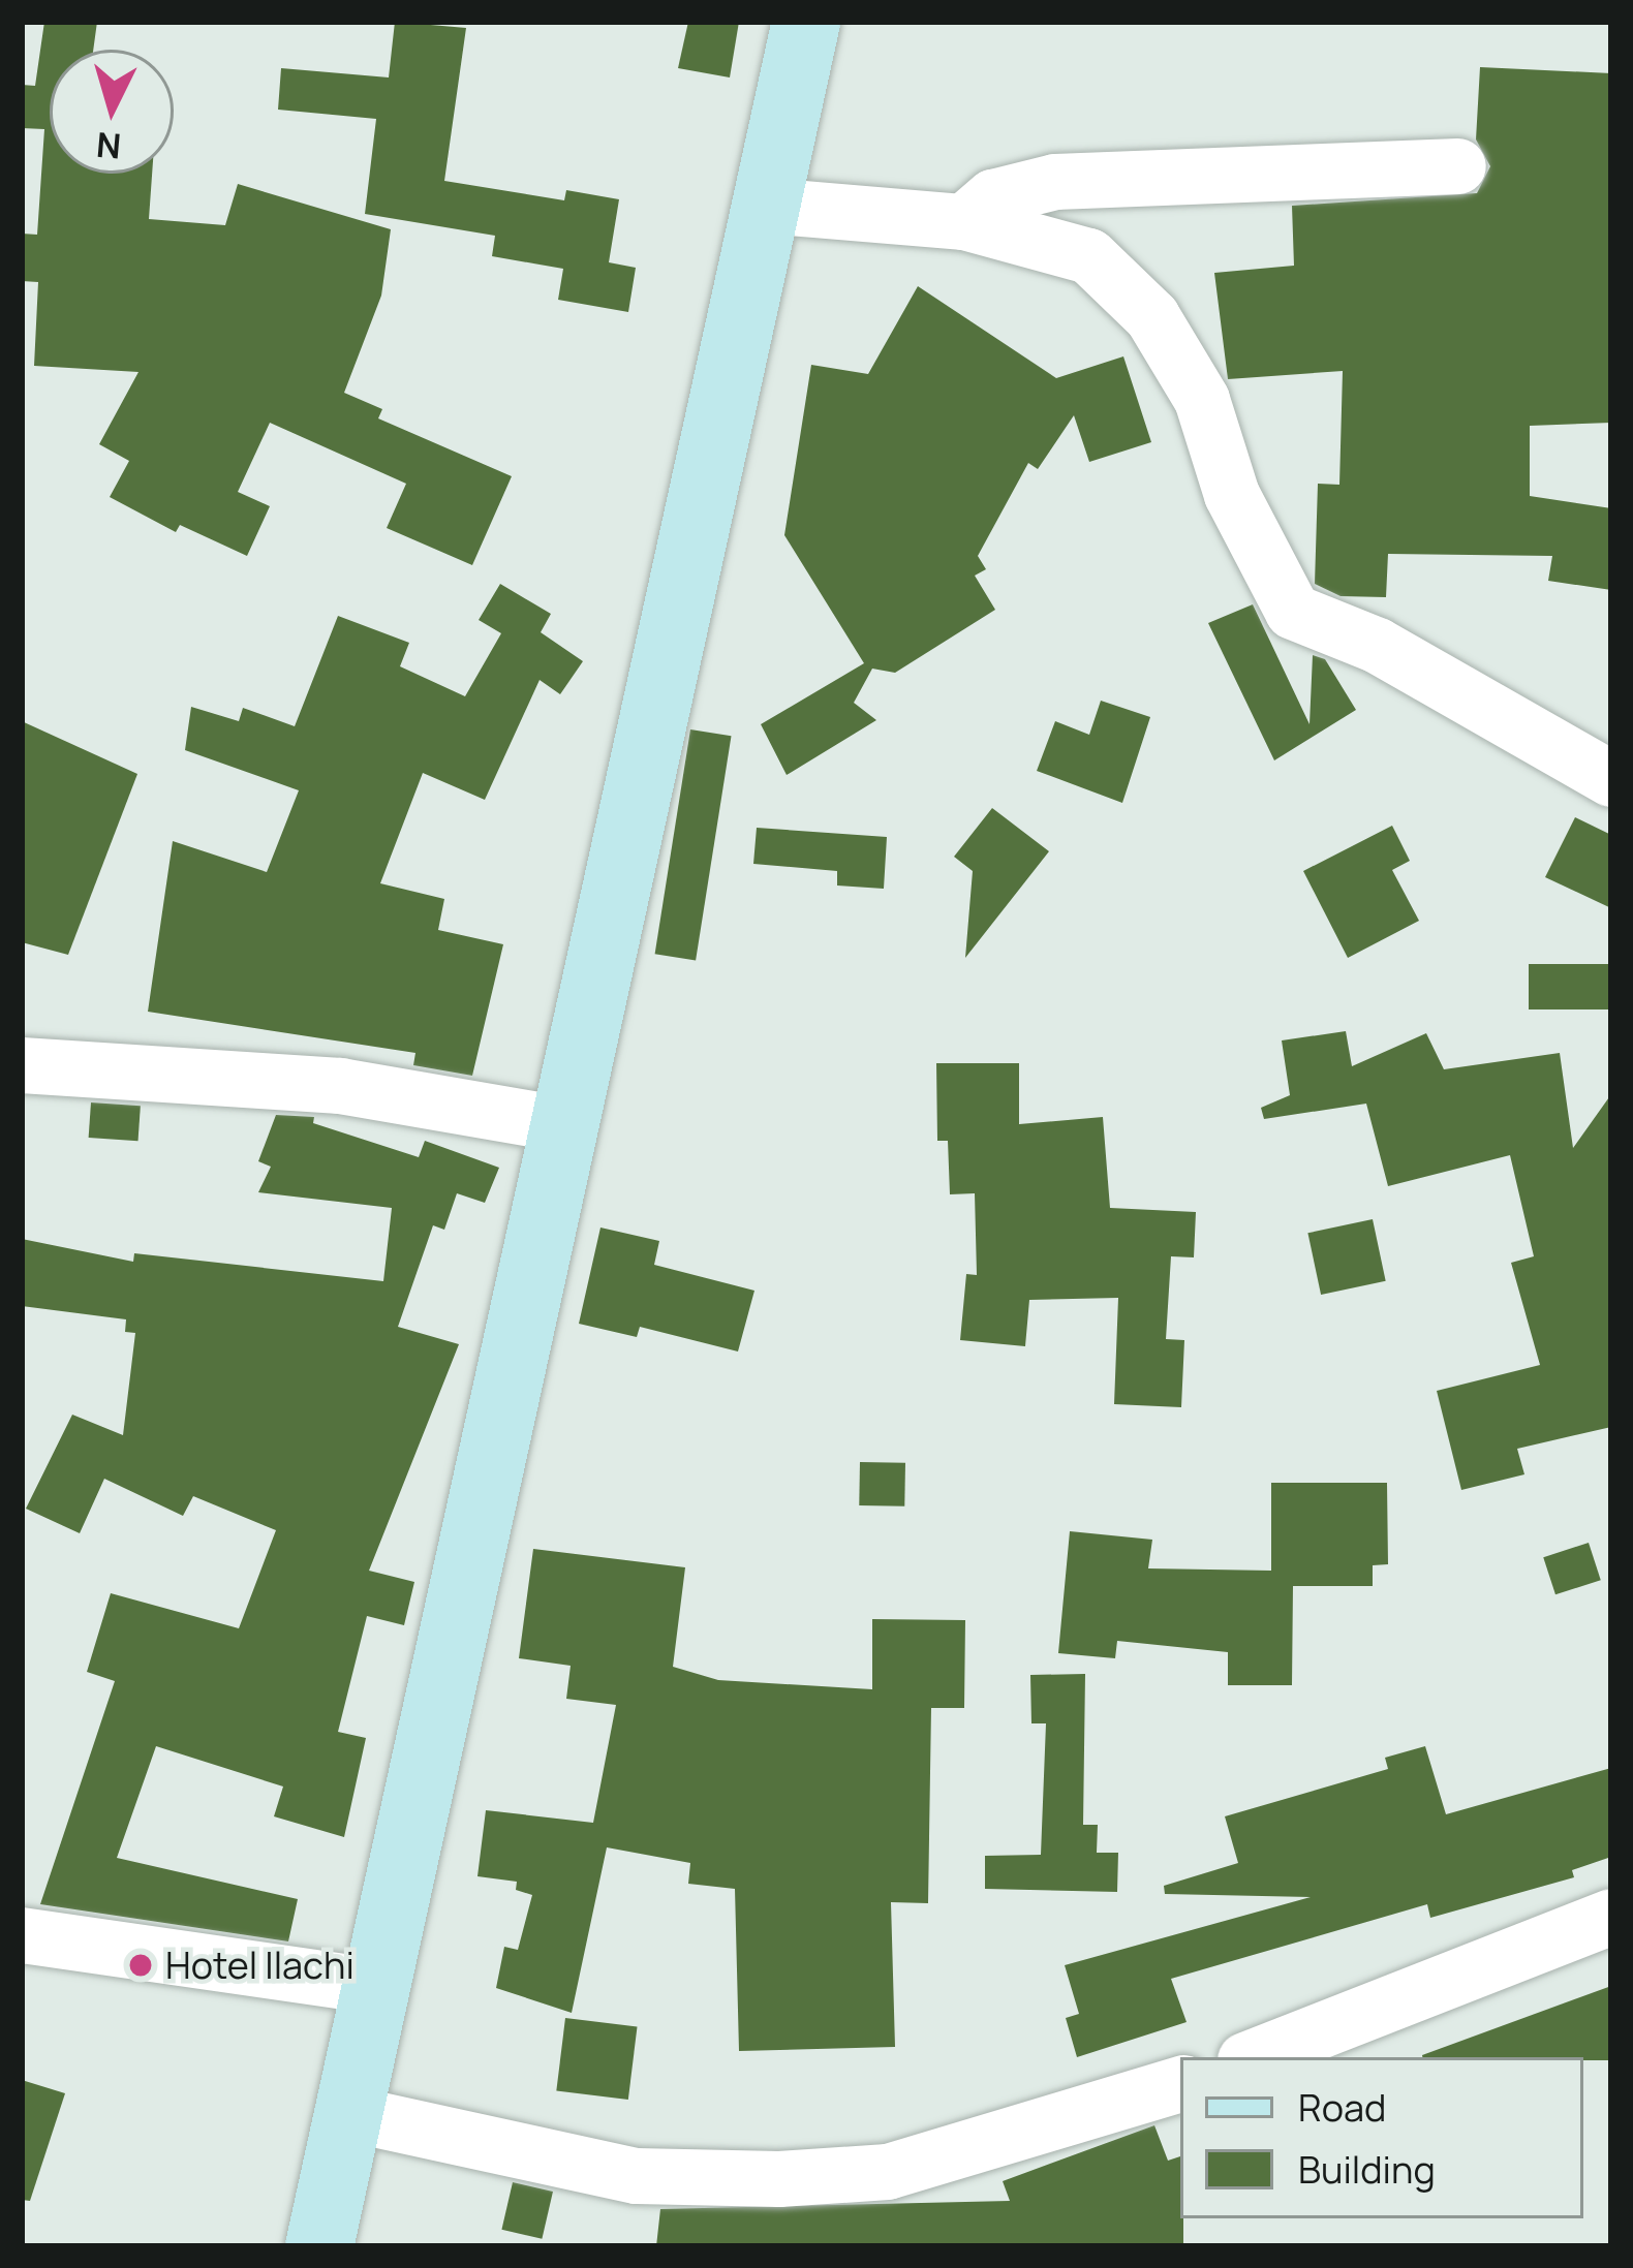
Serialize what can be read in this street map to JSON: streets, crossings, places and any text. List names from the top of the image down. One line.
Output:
{"places":["Hotel Ilachi"],"legend":["Road","Building"],"north":"bottom"}
